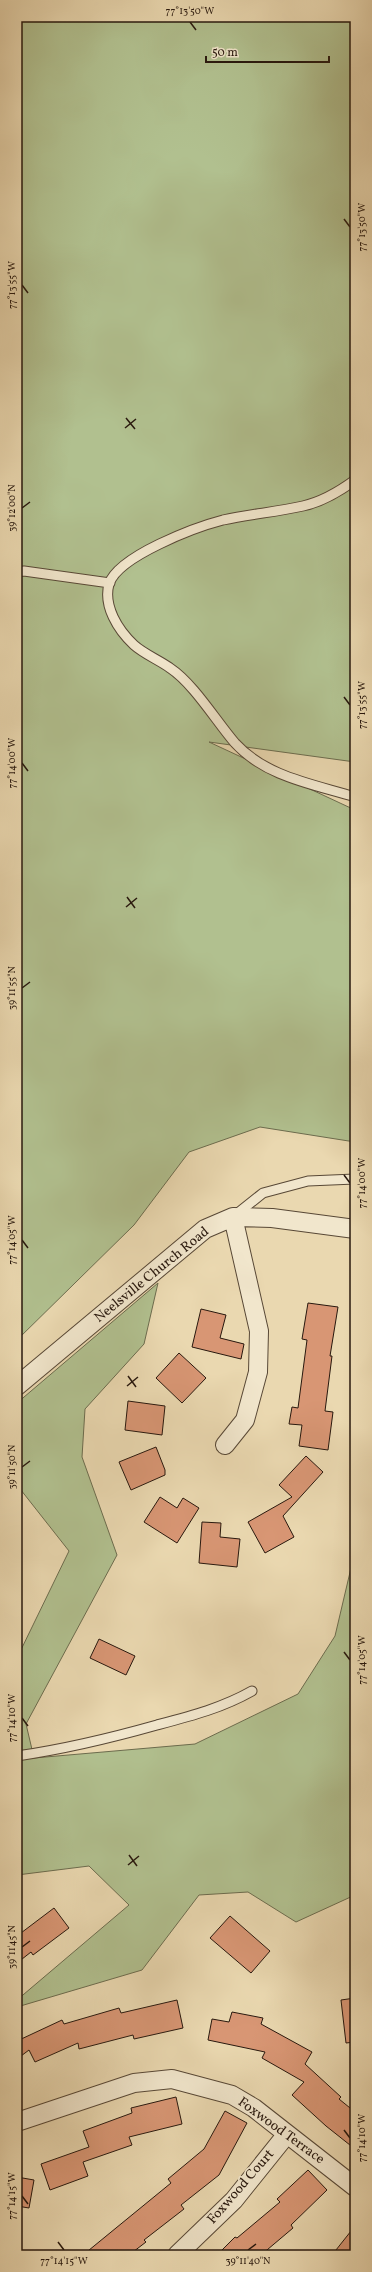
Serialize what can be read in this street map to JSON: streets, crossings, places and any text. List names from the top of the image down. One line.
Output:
{"streets":{"street":["Neelsville Church Road","Foxwood Terrace","Foxwood Court"]},"crossings":[["Foxwood Terrace","Foxwood Court"]],"scale_bar":"50 m","coordinates":["77°13'50\"W","77°13'55\"W","39°12'00\"N","77°14'00\"W","39°11'55\"N","77°14'05\"W","39°11'50\"N","77°14'10\"W","39°11'45\"N","77°14'15\"W","39°11'40\"N"]}
